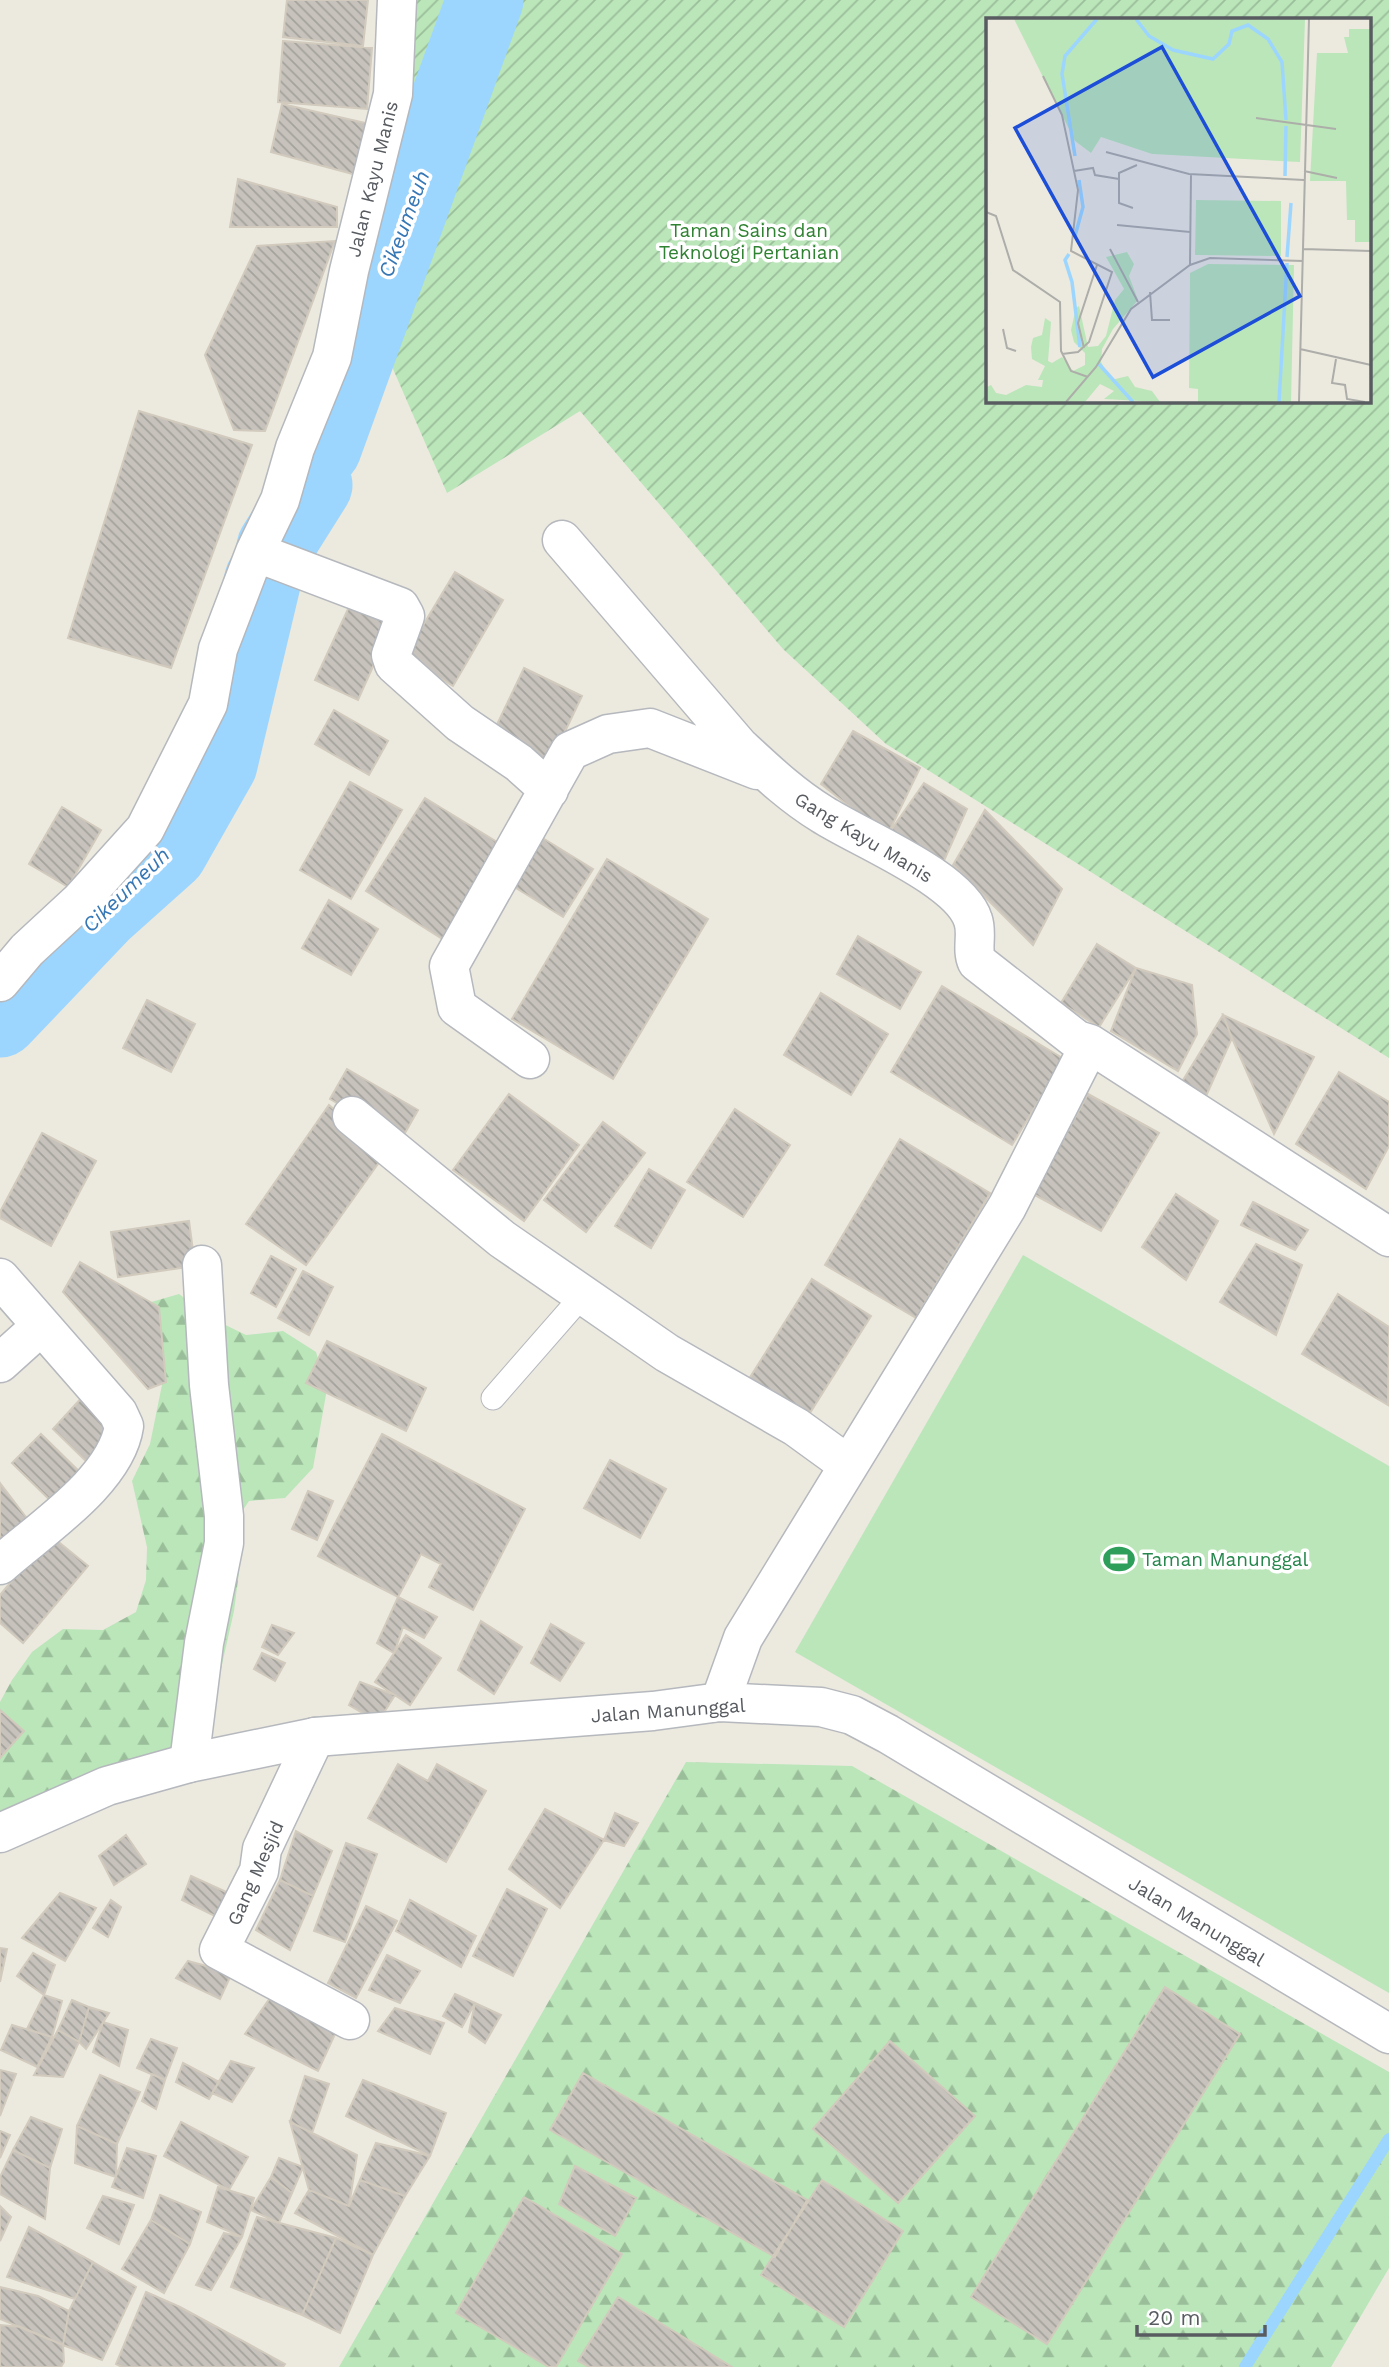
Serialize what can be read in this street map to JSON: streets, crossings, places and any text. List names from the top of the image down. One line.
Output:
{"streets":{"street":["Jalan Kayu Manis","Gang Kayu Manis","Jalan Manunggal","Gang Mesjid"]},"crossings":[["Jalan Manunggal","Gang Mesjid"]],"water":["Cikeumeuh"],"parks":["Taman Sains dan Teknologi Pertanian"],"places":{"sports":["Taman Manunggal"]},"scale_bar":"20 m"}
